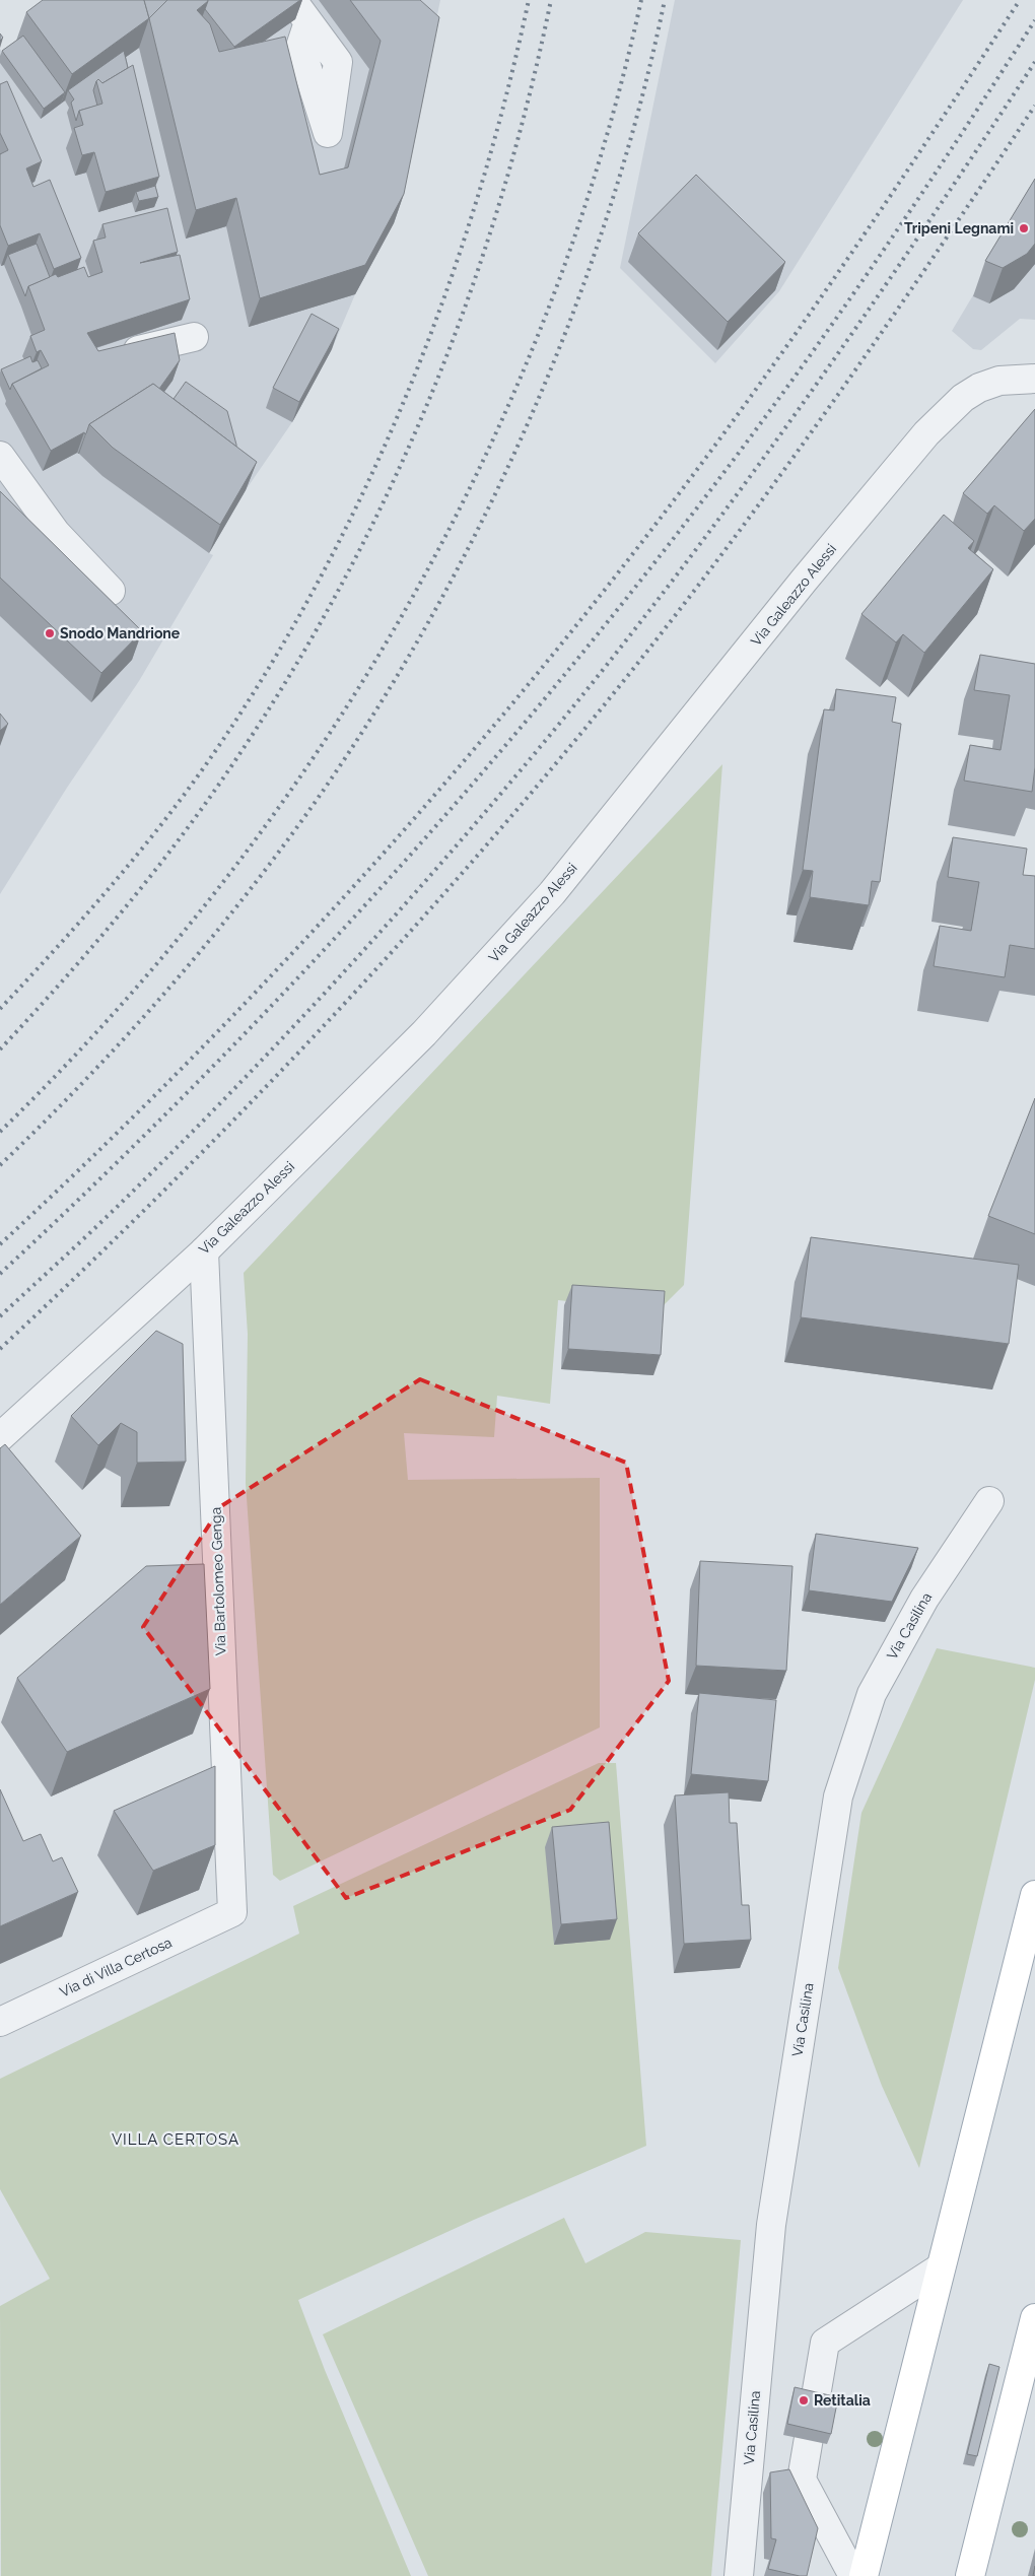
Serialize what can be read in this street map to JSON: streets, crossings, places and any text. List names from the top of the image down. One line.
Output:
{"streets":{"street":["Via Galeazzo Alessi","Via Bartolomeo Genga","Via Casilina","Via di Villa Certosa"]},"crossings":[["Via Galeazzo Alessi","Via Bartolomeo Genga"],["Via Bartolomeo Genga","Via di Villa Certosa"]],"districts":["VILLA CERTOSA"],"places":["Tripeni Legnami","Snodo Mandrione","Retitalia"]}
